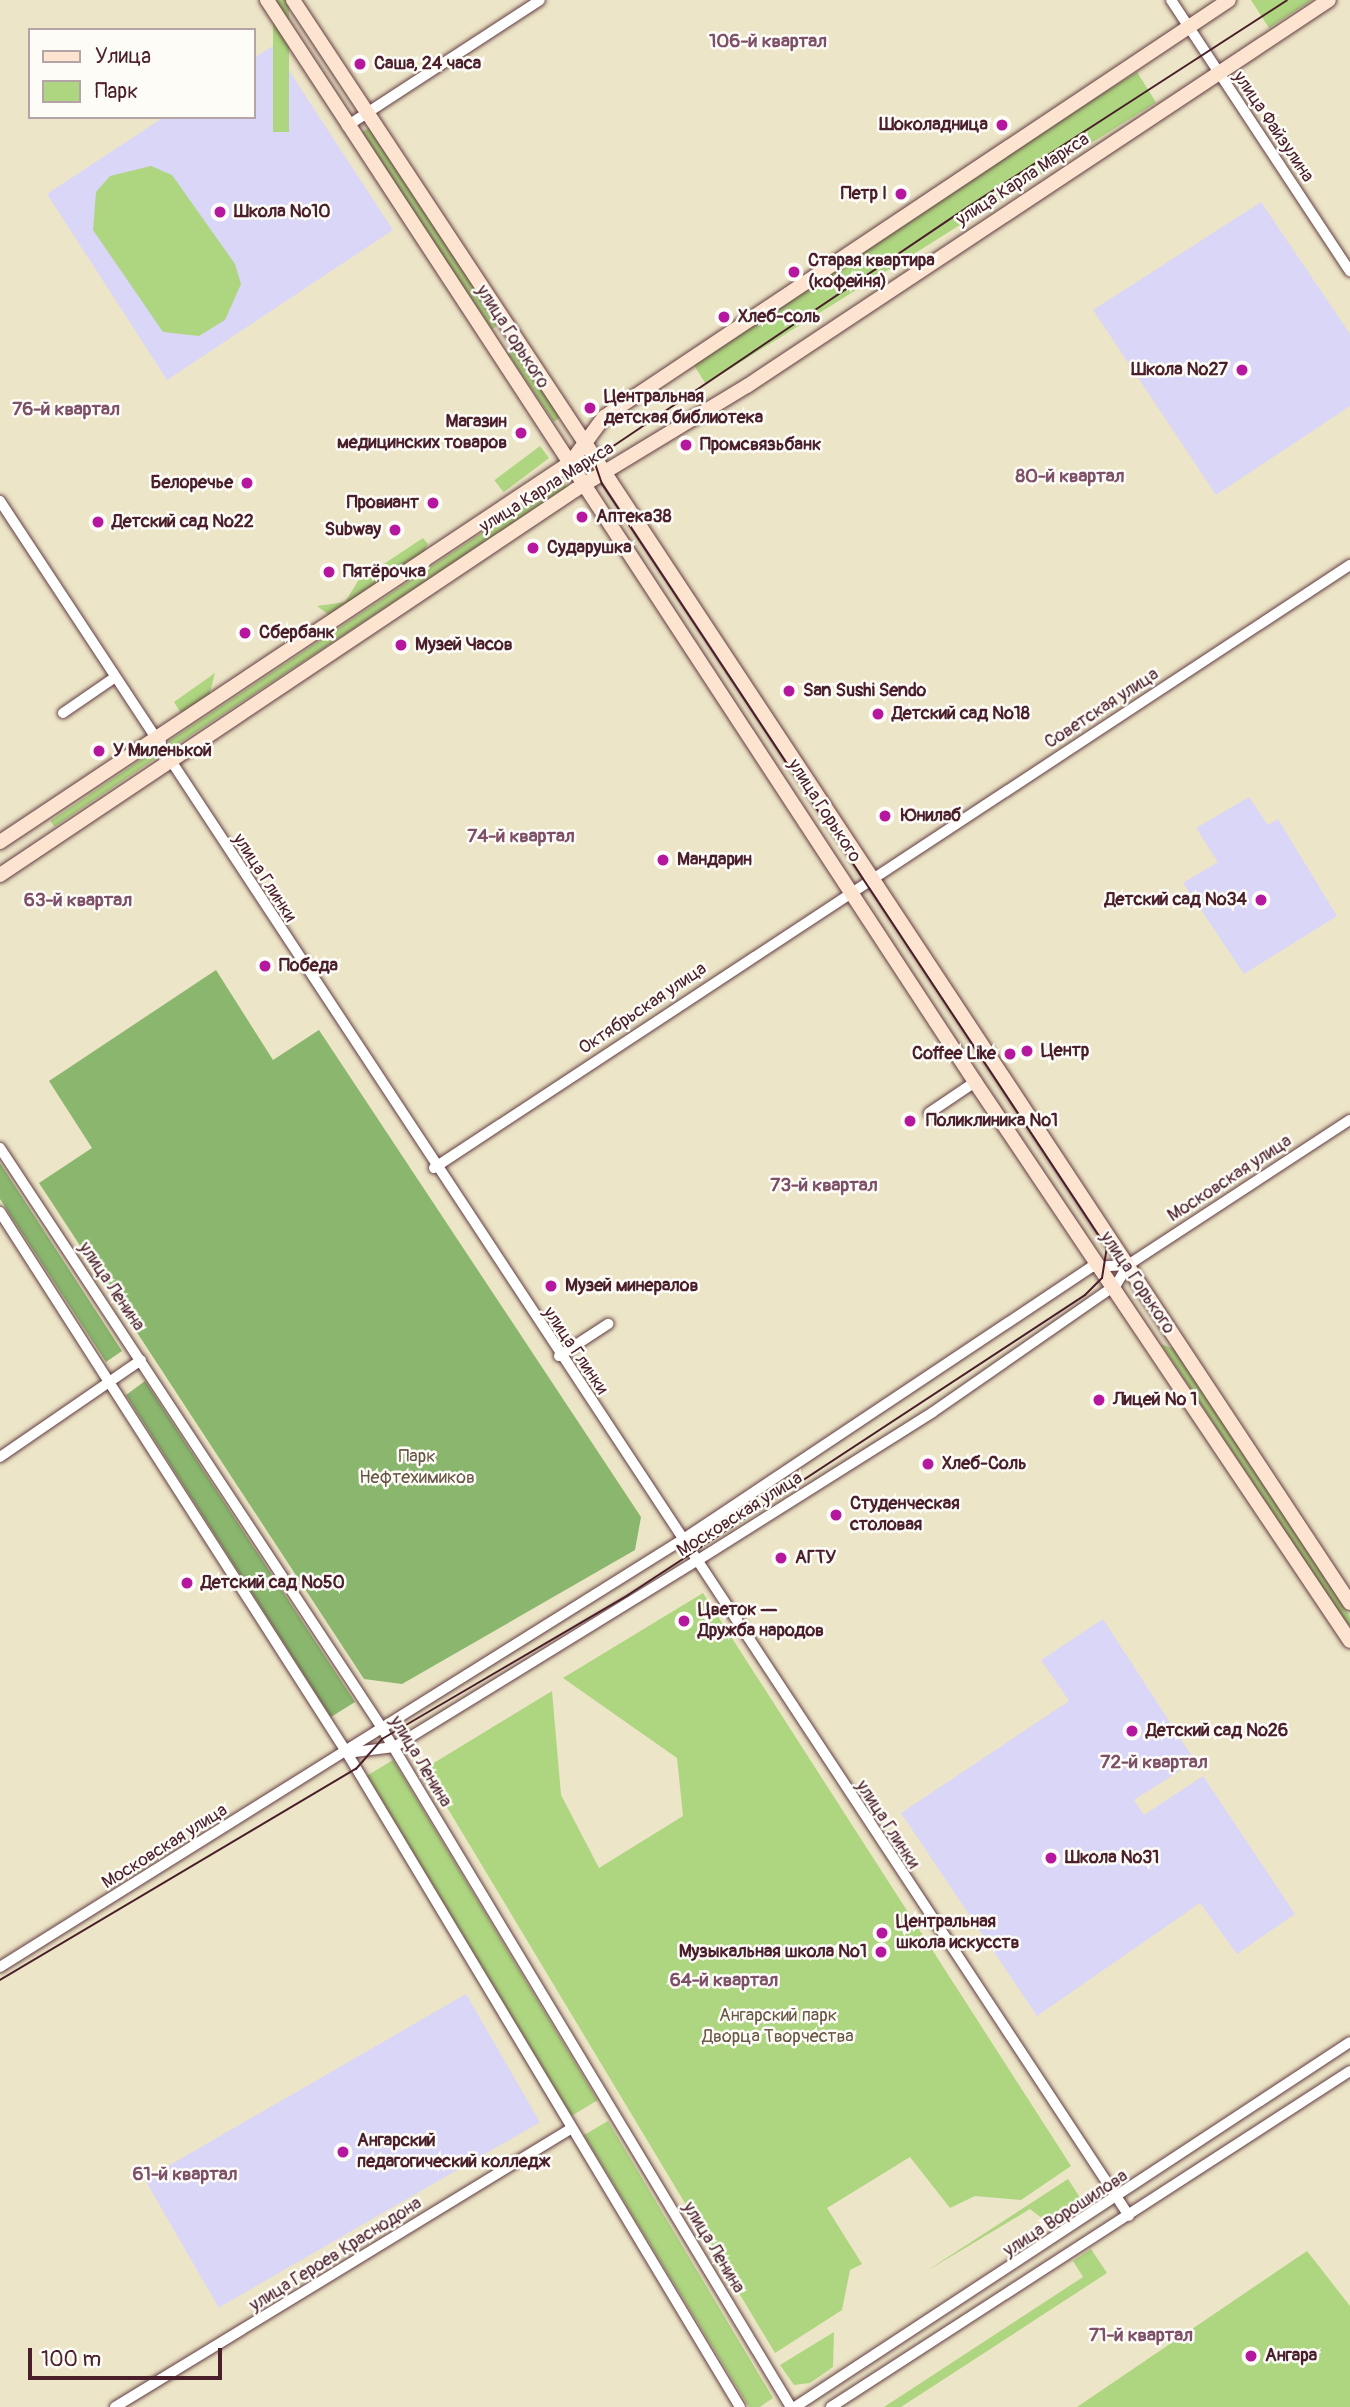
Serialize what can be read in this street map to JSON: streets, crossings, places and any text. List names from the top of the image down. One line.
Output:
{"streets":{"main road":["улица Карла Маркса","улица Горького"],"street":["улица Файзулина","Советская улица","улица Глинки","Октябрьская улица","Московская улица","улица Ленина","улица Ворошилова","улица Героев Краснодона"]},"crossings":[["улица Файзулина","улица Карла Маркса"],["улица Карла Маркса","улица Горького"],["улица Карла Маркса","улица Глинки"],["улица Горького","Советская улица"],["улица Горького","Октябрьская улица"],["улица Горького","Московская улица"],["Советская улица","Октябрьская улица"],["улица Глинки","Октябрьская улица"],["улица Глинки","Московская улица"],["улица Глинки","улица Ворошилова"],["Московская улица","улица Ленина"],["улица Ленина","улица Ворошилова"]],"districts":["106-й квартал","76-й квартал","80-й квартал","74-й квартал","63-й квартал","73-й квартал","72-й квартал","64-й квартал","61-й квартал","71-й квартал"],"parks":["Парк Нефтехимиков","Ангарский парк Дворца Творчества"],"places":["Саша, 24 часа","Шоколадница","Петр I","Школа №10","Старая квартира (кофейня)","Хлеб-соль","Школа №27","Центральная детская библиотека","Магазин медицинских товаров","Промсвязьбанк","Белоречье","Провиант","Аптека38","Детский сад №22","Subway","Сударушка","Пятёрочка","Сбербанк","Музей Часов","San Sushi Sendo","Детский сад №18","У Миленькой","Юнилаб","Мандарин","Детский сад №34","Победа","Центр","Coffee Like","Поликлиника №1","Музей минералов","Лицей № 1","Хлеб-Соль","Студенческая столовая","АГТУ","Детский сад №50","Цветок — Дружба народов","Детский сад №26","Школа №31","Центральная школа искусств","Музыкальная школа №1","Ангарский педагогический колледж","Ангара"],"legend":["Улица","Парк"],"scale_bar":"100 m"}
